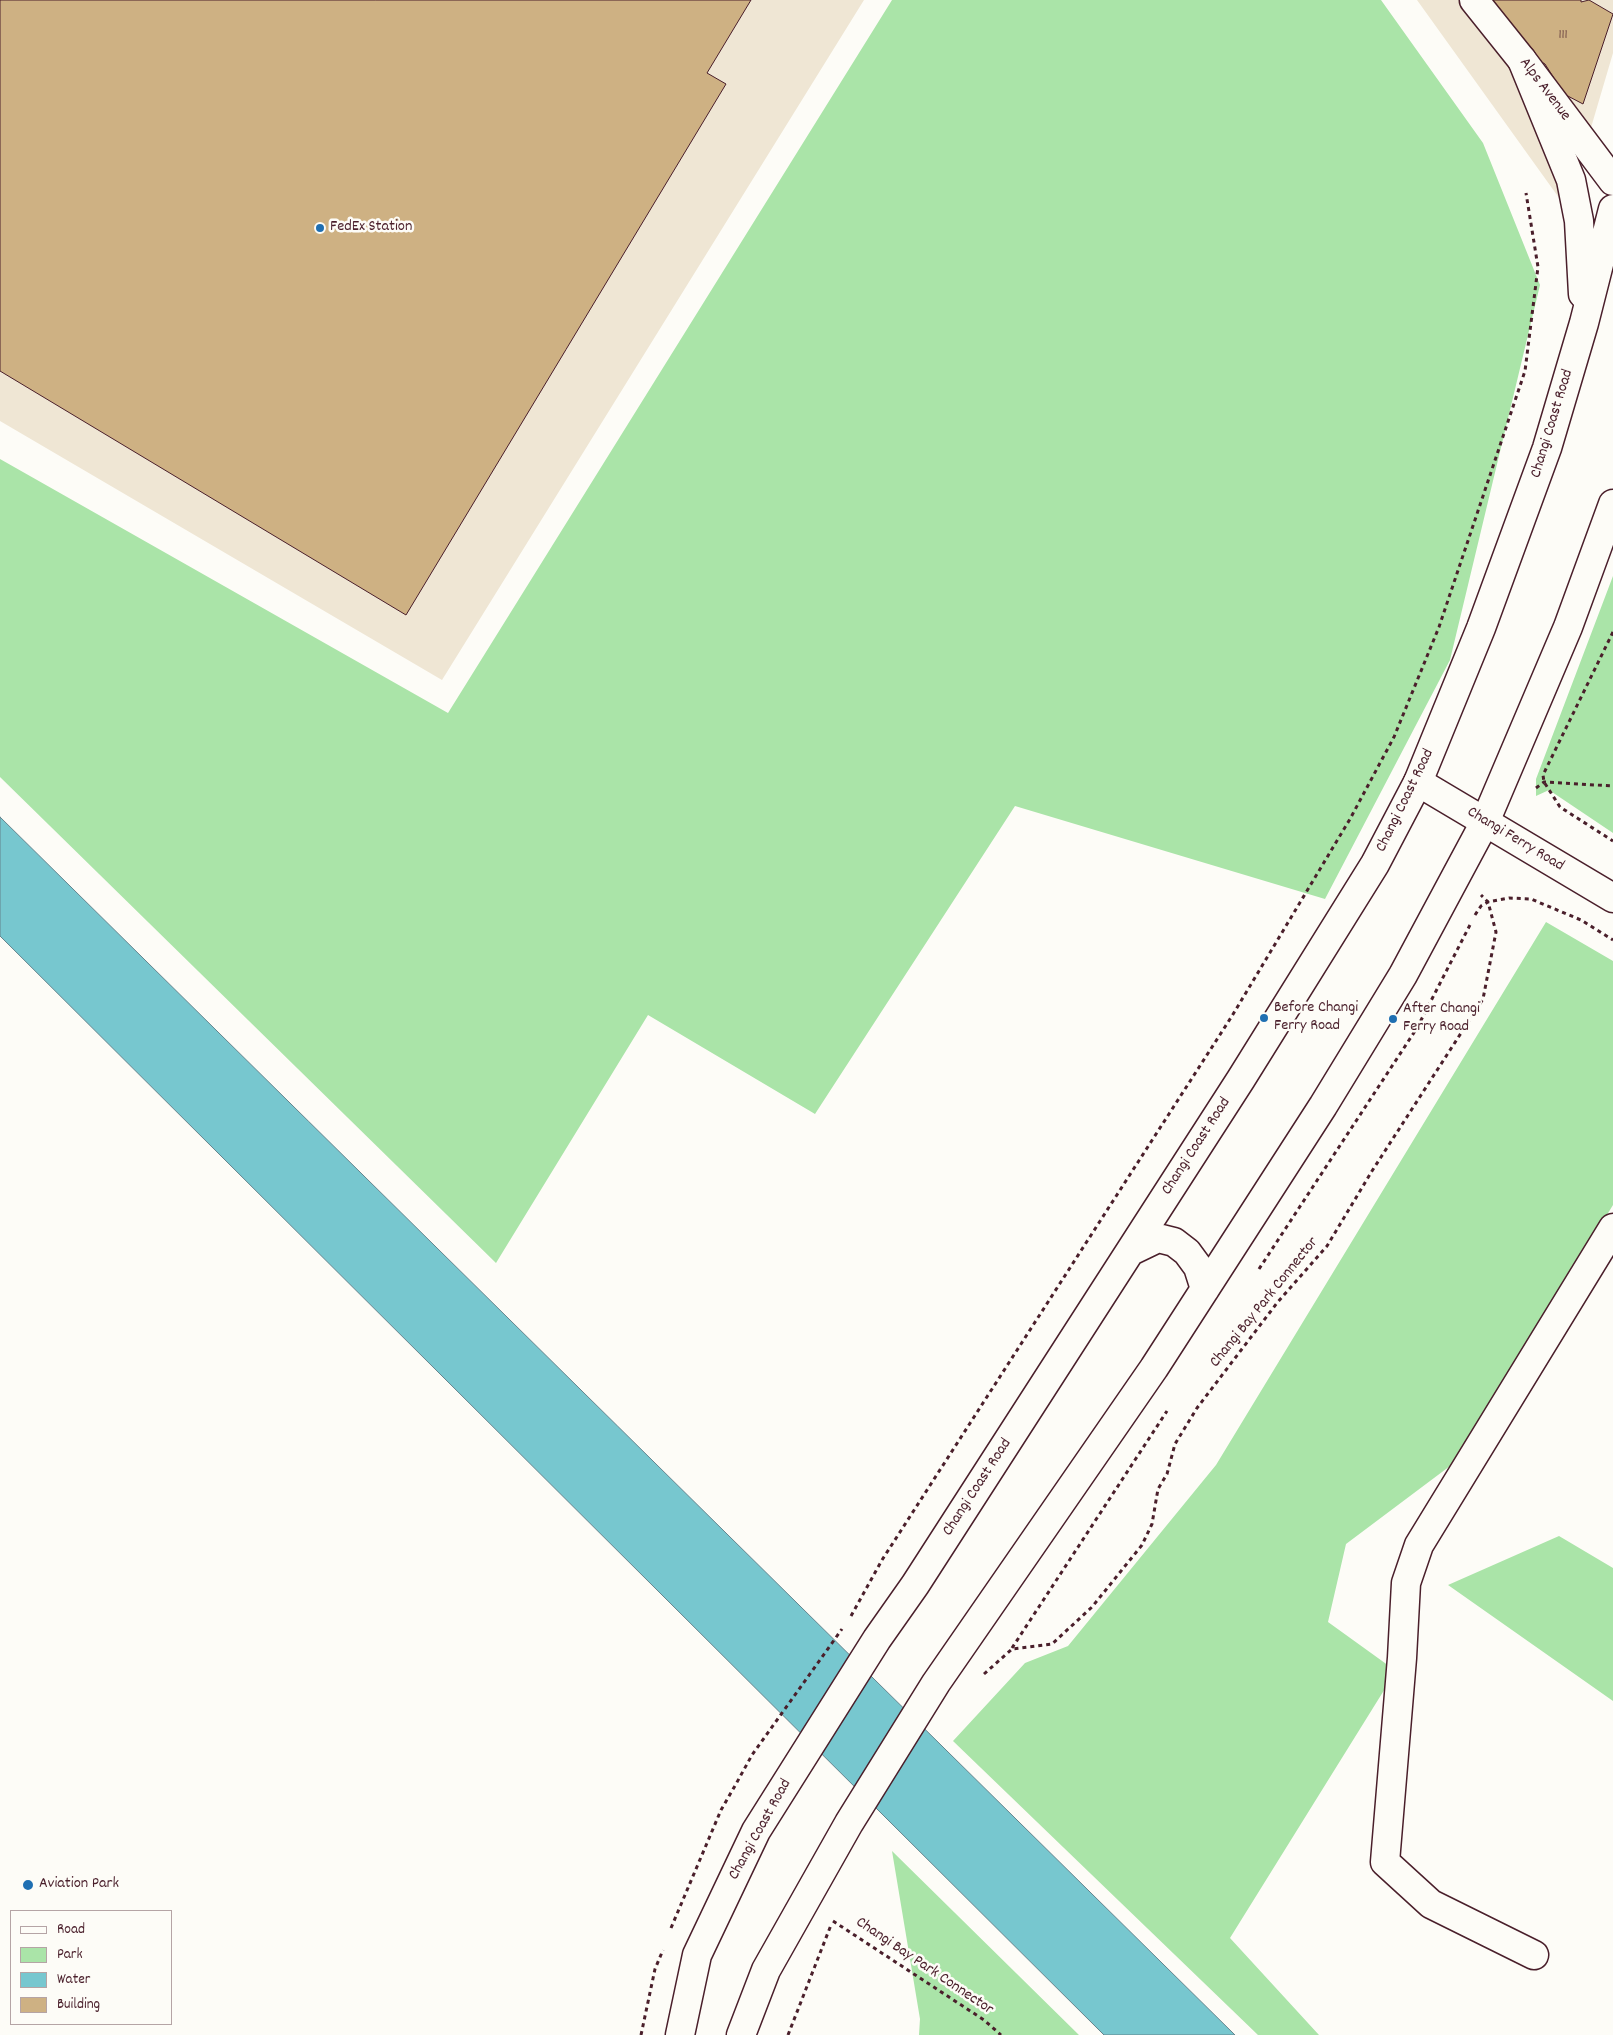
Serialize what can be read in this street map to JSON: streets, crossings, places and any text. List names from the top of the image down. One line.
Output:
{"streets":{"main road":["Alps Avenue","Changi Coast Road","Changi Ferry Road"],"path":["Changi Bay Park Connector"]},"crossings":[["Changi Coast Road","Changi Ferry Road"]],"places":["FedEx Station","Before Changi Ferry Road","After Changi Ferry Road","Aviation Park"],"house_numbers":["111"],"legend":["Road","Park","Water","Building"]}
